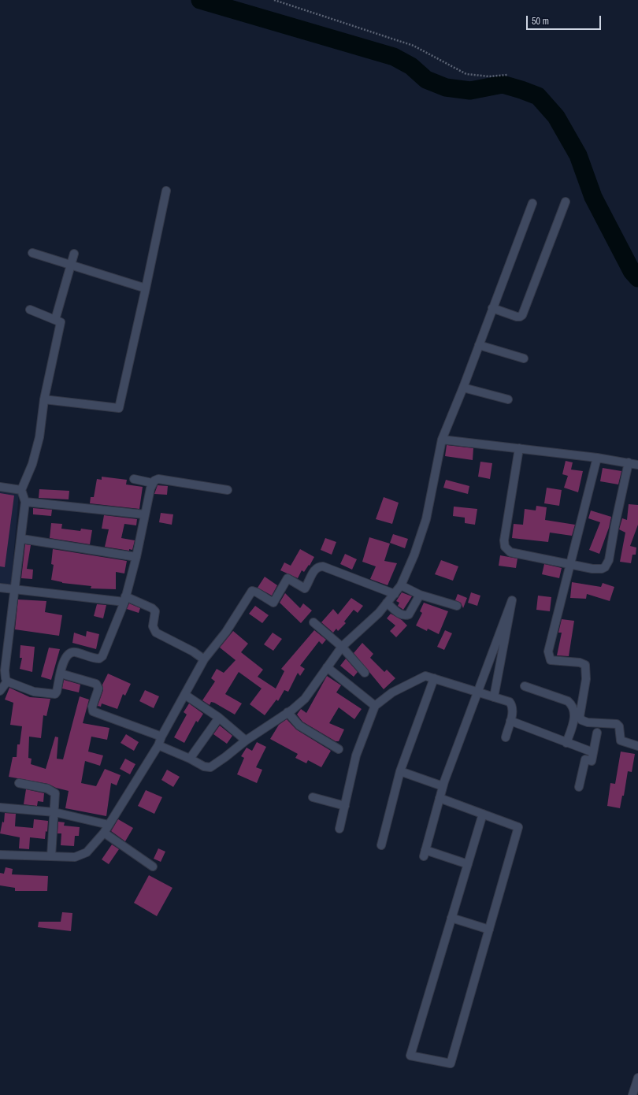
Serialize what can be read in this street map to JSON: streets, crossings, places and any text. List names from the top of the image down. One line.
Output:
{"scale_bar":"50 m"}
